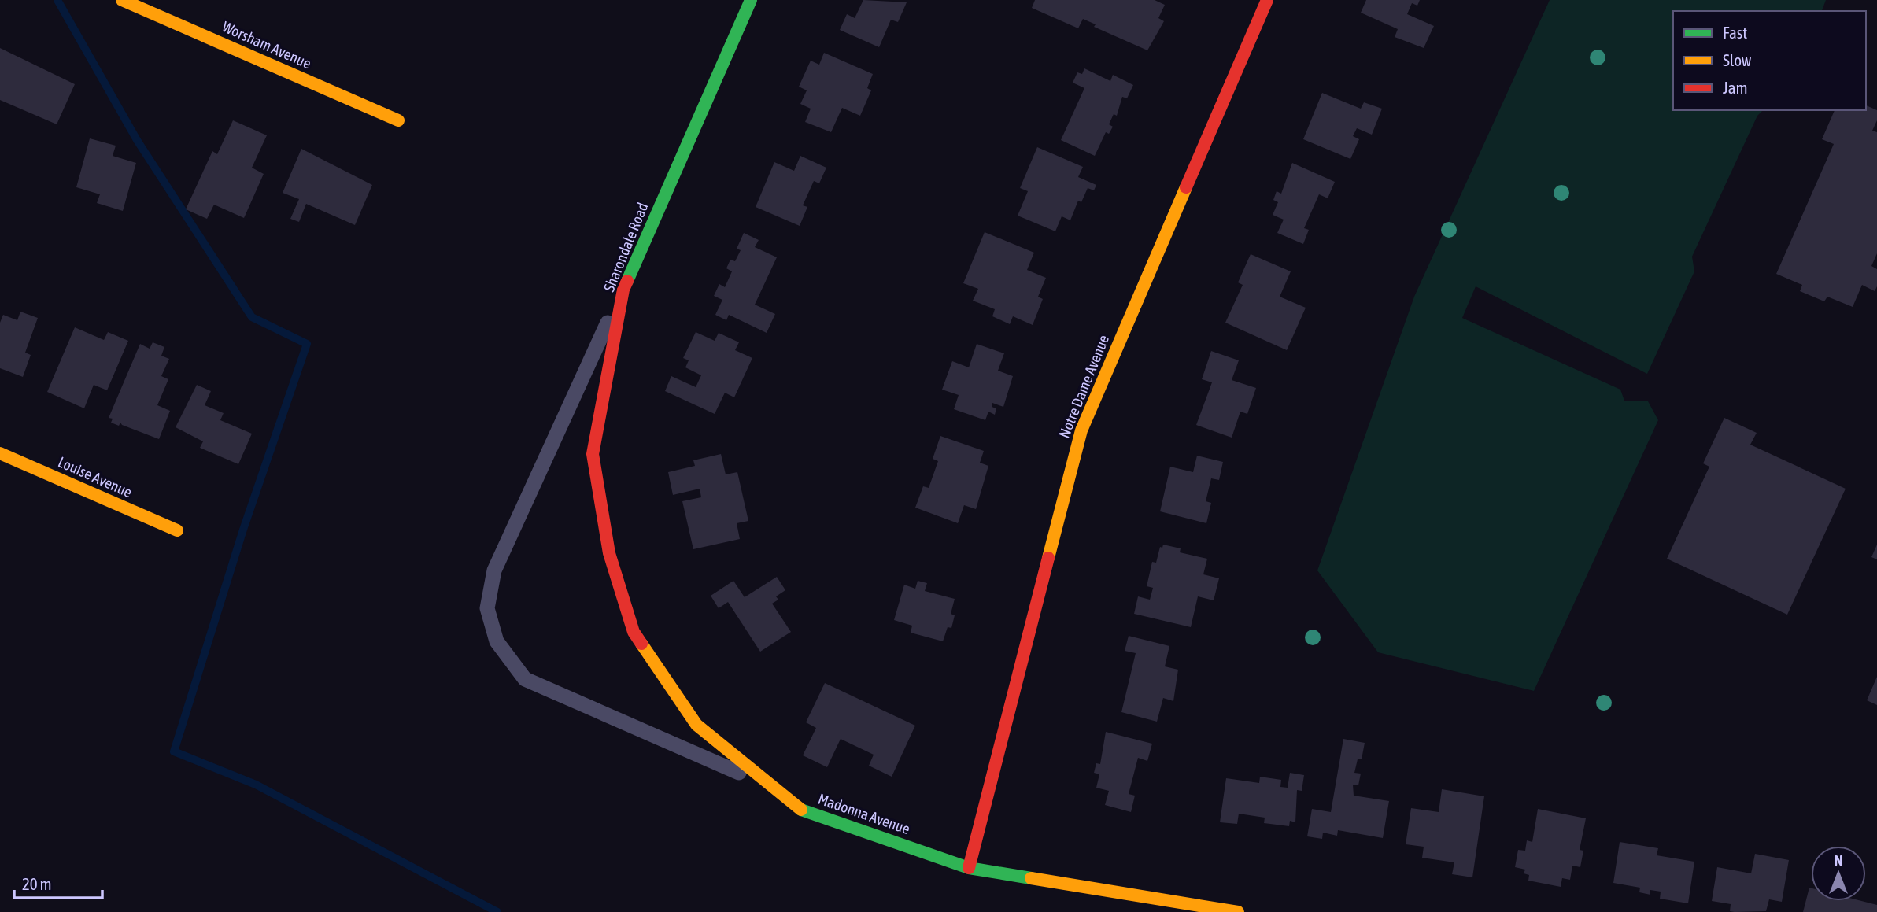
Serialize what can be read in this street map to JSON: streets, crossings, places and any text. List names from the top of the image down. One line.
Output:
{"streets":{"street":["Worsham Avenue","Sharondale Road","Notre Dame Avenue","Louise Avenue","Madonna Avenue"]},"crossings":[["Sharondale Road","Madonna Avenue"],["Notre Dame Avenue","Madonna Avenue"]],"legend":["Fast","Slow","Jam"],"scale_bar":"20 m","north":"top"}
